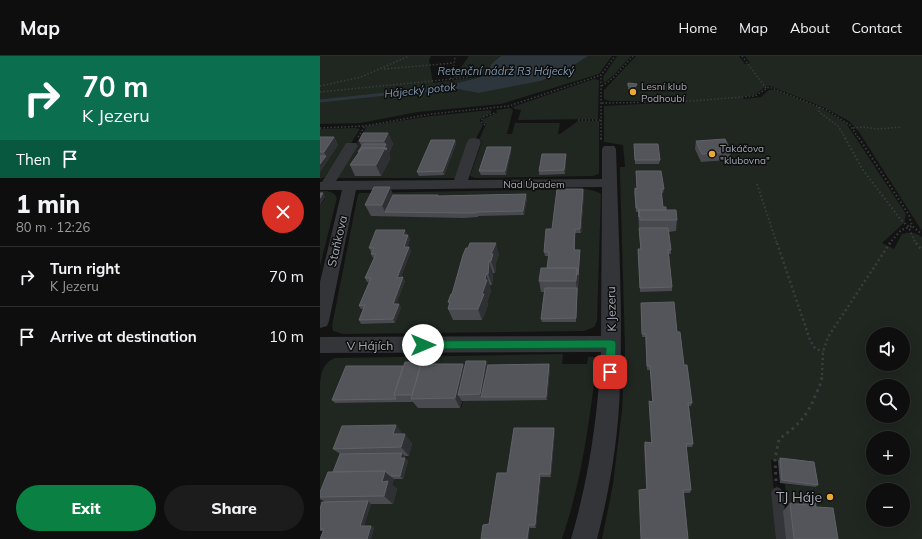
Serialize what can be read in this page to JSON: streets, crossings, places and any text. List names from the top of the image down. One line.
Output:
{"streets":{"street":["Nad Úpadem","Staňkova","K Jezeru","V Hájích"]},"crossings":[["Nad Úpadem","Staňkova"],["Nad Úpadem","K Jezeru"],["K Jezeru","V Hájích"]],"water":["Retenční nádrž R3 Hájecký","Hájecký potok"],"places":["Lesní klub Podhoubí","Takáčova \"klubovna\"","TJ Háje"],"page":{"header":"Map","nav":["Home","Map","About","Contact"],"turn":["70 m","K Jezeru"],"then":"Then","heading":["1 min","80 m · 12:26"],"list":[{"name":"Turn right","note":"K Jezeru","value":"70 m"},{"name":"Arrive at destination","value":"10 m"}],"map_buttons":["+","−"],"buttons":["Exit","Share"]}}
